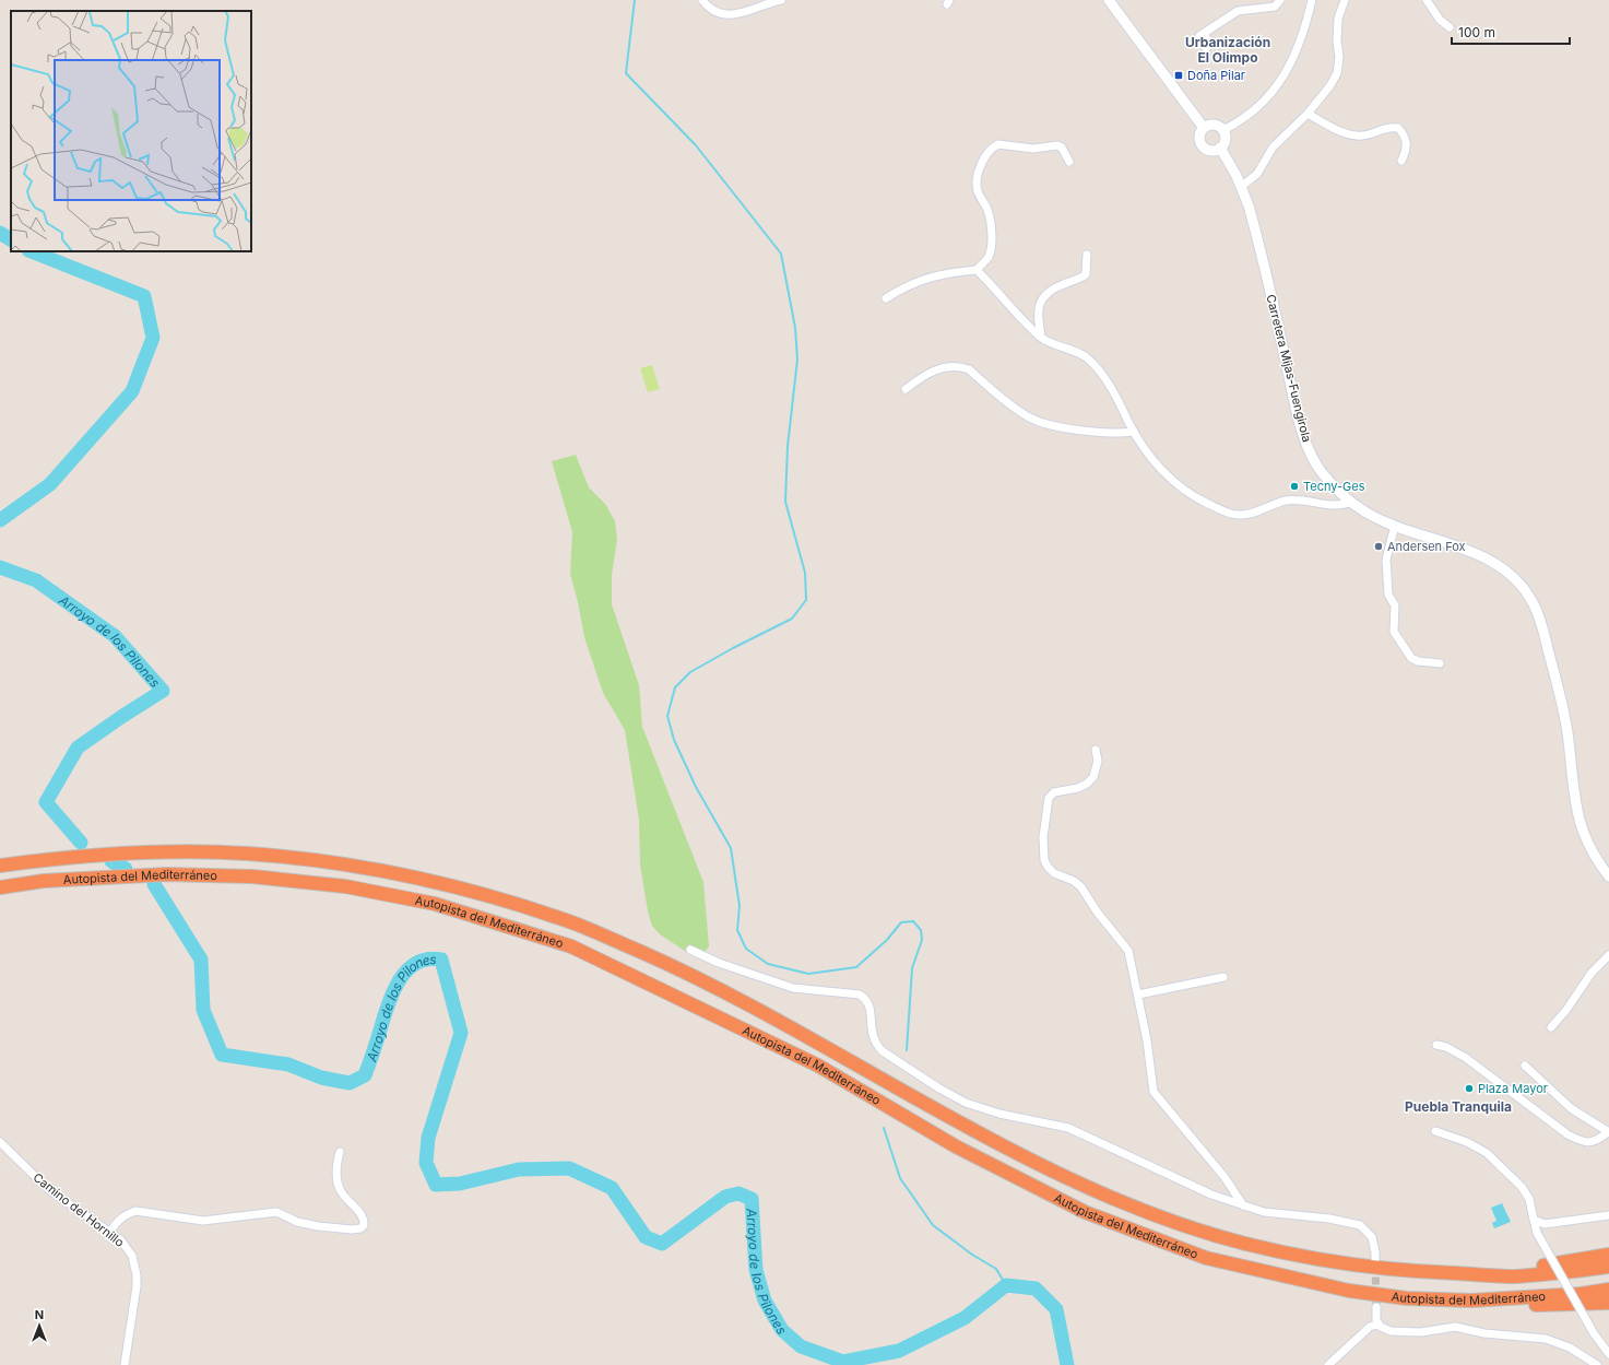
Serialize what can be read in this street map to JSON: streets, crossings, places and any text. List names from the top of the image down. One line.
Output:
{"streets":{"highway":["Autopista del Mediterráneo"],"main road":["Carretera Mijas-Fuengirola"],"street":["Camino del Hornillo"]},"districts":["Urbanización El Olimpo","Puebla Tranquila"],"water":["Arroyo de los Pilones"],"places":{"transit":["Doña Pilar"],"other":["Tecny-Ges","Andersen Fox","Plaza Mayor"]},"scale_bar":"100 m","north":"top"}
